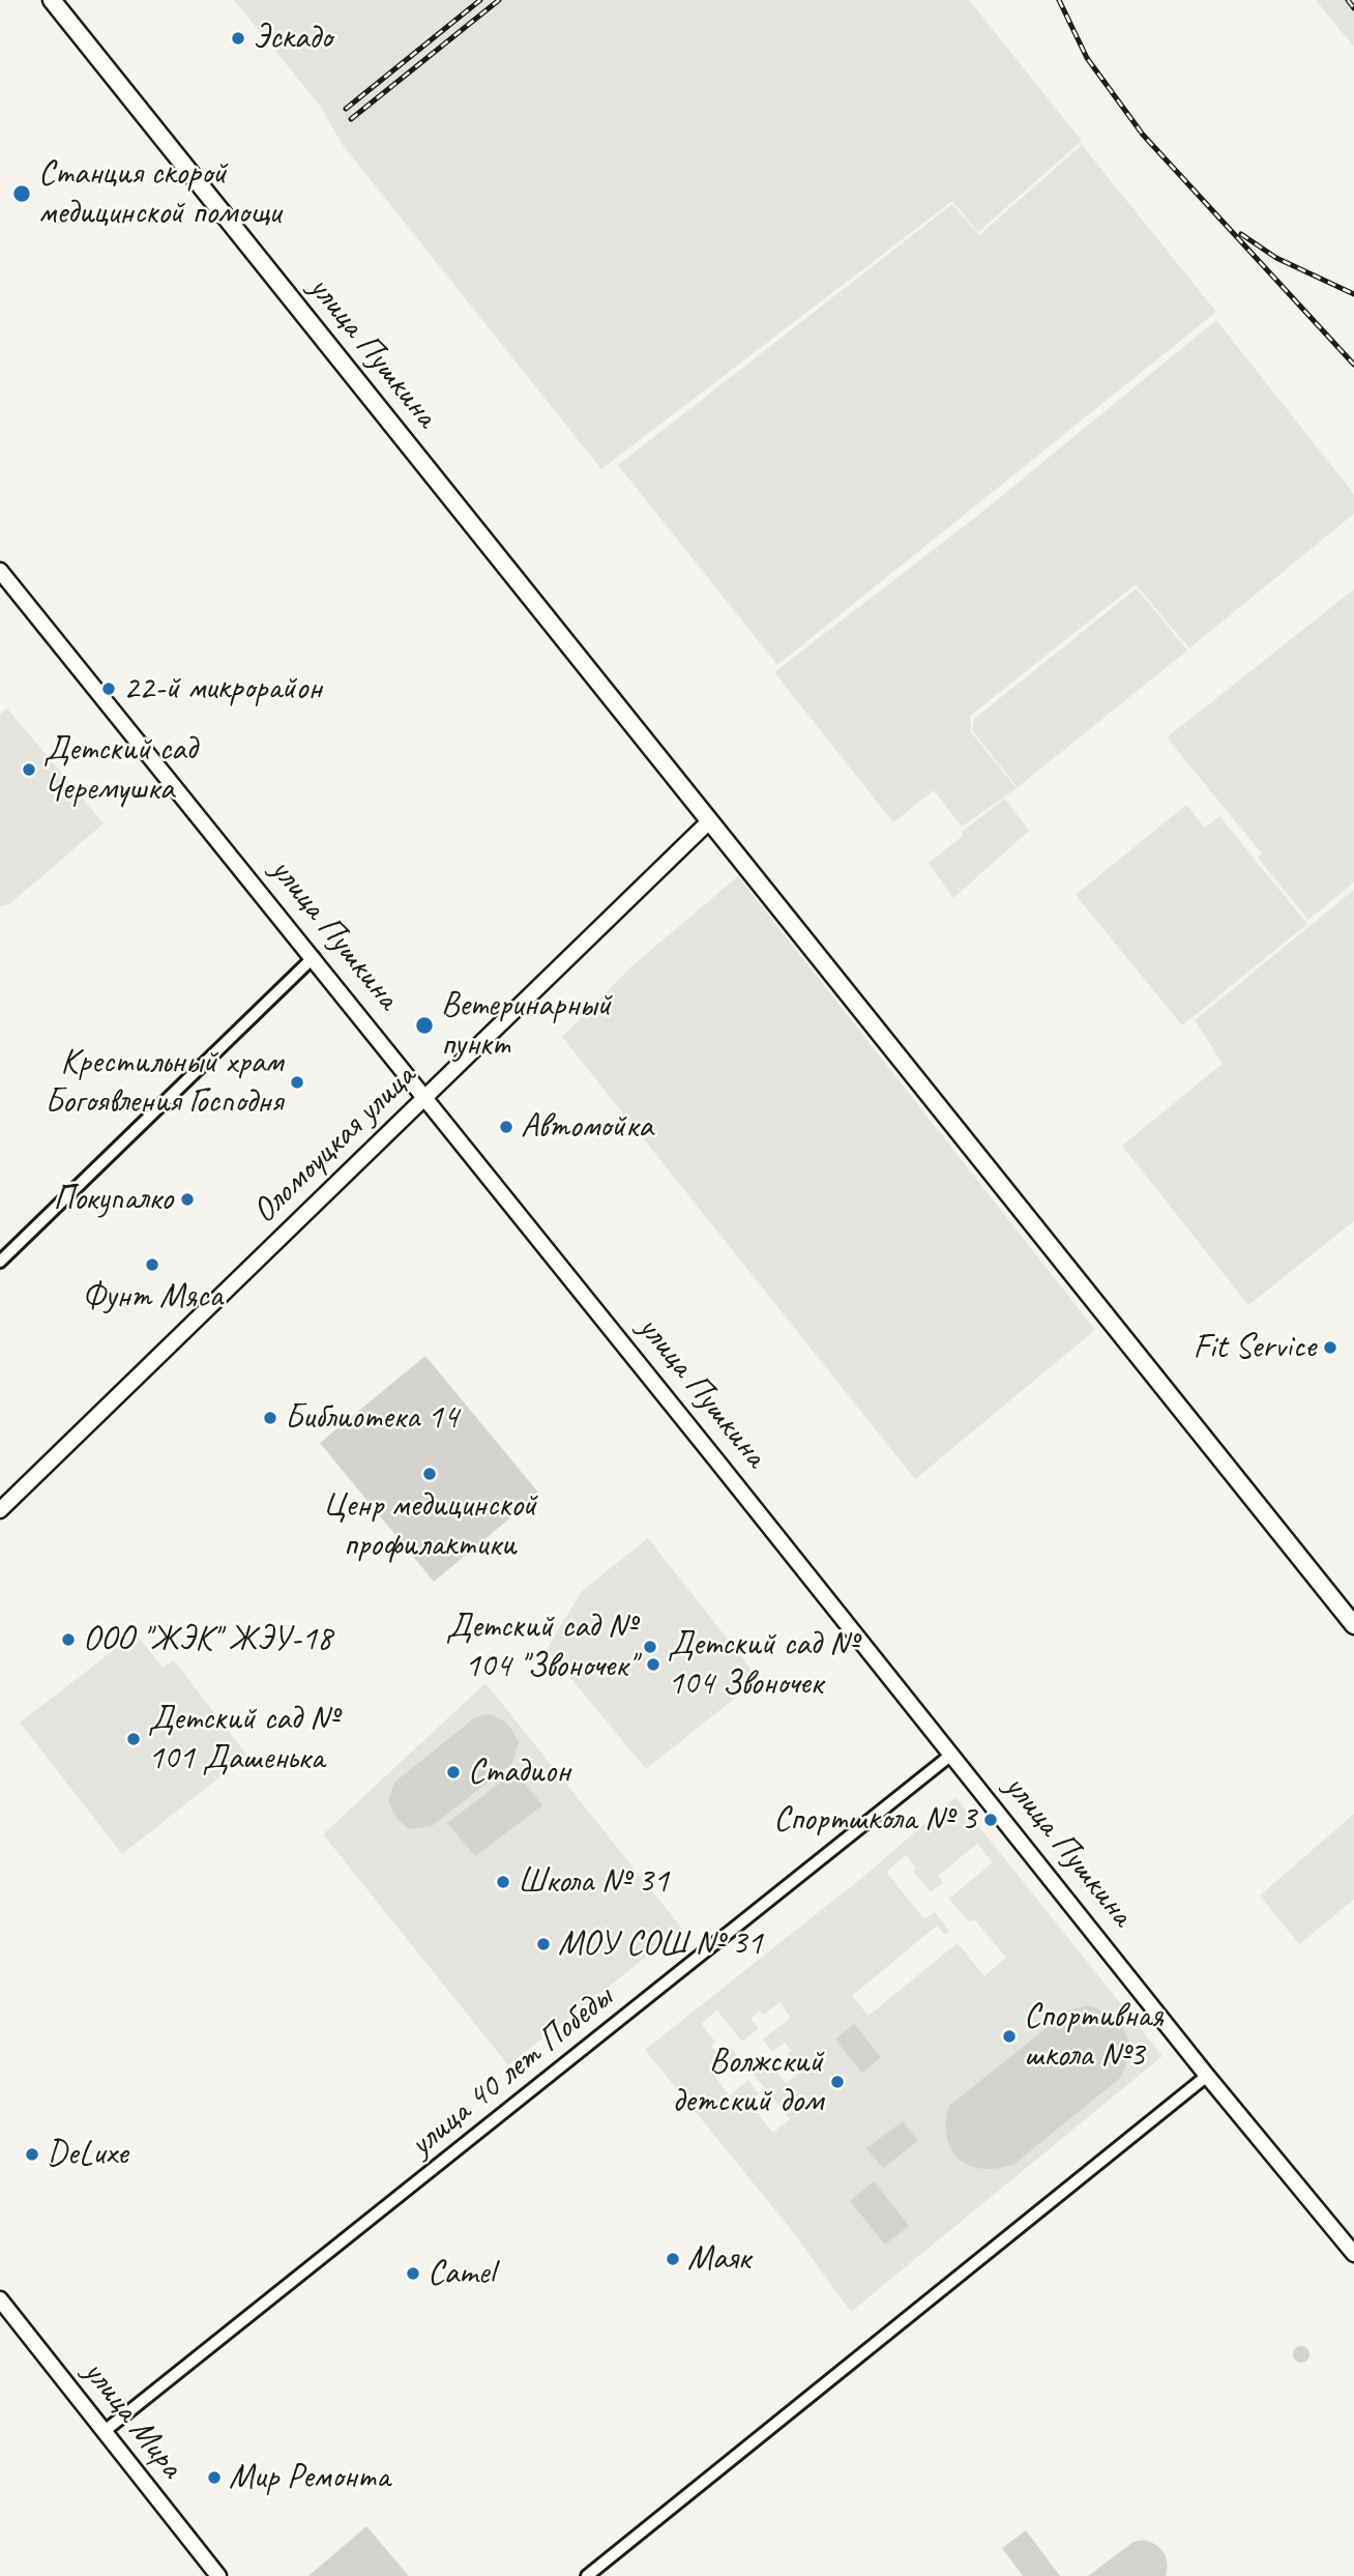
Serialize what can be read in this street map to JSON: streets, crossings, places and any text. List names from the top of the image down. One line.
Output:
{"streets":{"main road":["улица Пушкина"],"street":["Оломоуцкая улица","улица 40 лет Победы","улица Мира"]},"crossings":[["улица Пушкина","Оломоуцкая улица"],["улица Пушкина","улица 40 лет Победы"],["улица 40 лет Победы","улица Мира"]],"places":["Эскадо","Станция скорой медицинской помощи","22-й микрорайон","Детский сад Черемушка","Ветеринарный пункт","Крестильный храм Богоявления Господня","Автомойка","Покупалко","Фунт Мяса","Fit Service","Библиотека 14","Ценр медицинской профилактики","ООО \"ЖЭК\" ЖЭУ-18","Детский сад № 104 \"Звоночек\"","Детский сад № 104 Звоночек","Детский сад № 101 Дашенька","Стадион","Спортшкола № 3","Школа № 31","МОУ СОШ № 31","Спортивная школа №3","Волжский детский дом","DeLuxe","Маяк","Camel","Мир Ремонта"]}
